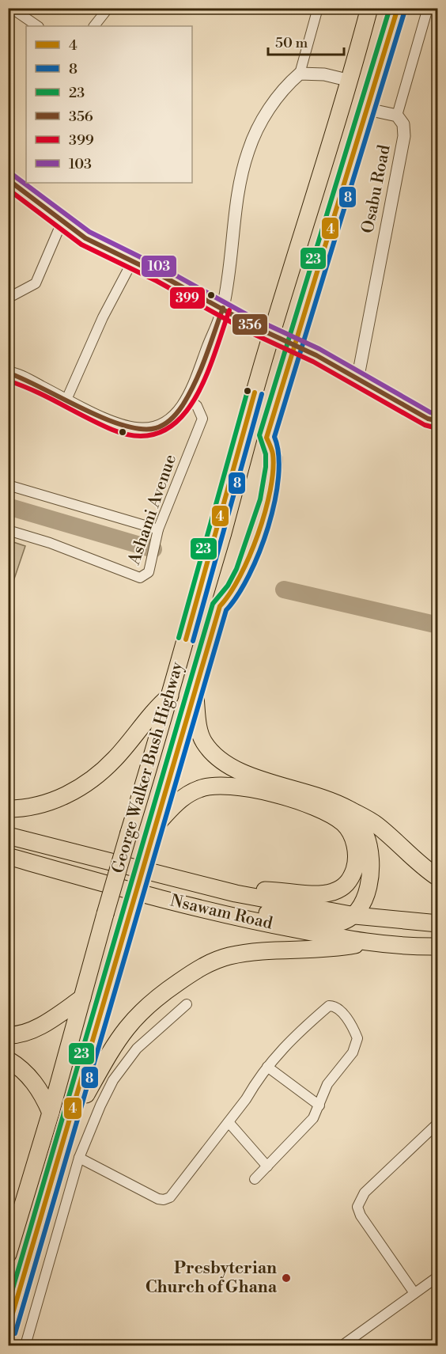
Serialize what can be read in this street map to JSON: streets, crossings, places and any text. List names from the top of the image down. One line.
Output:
{"streets":{"highway":["George Walker Bush Highway","Nsawam Road"],"street":["Osabu Road","Ashami Avenue"]},"places":["Presbyterian Church of Ghana"],"lines":["transit line 4","transit line 23","transit line 8","transit line 103","transit line 356","transit line 399"],"legend":["4","8","23","356","399","103"],"scale_bar":"50 m"}
